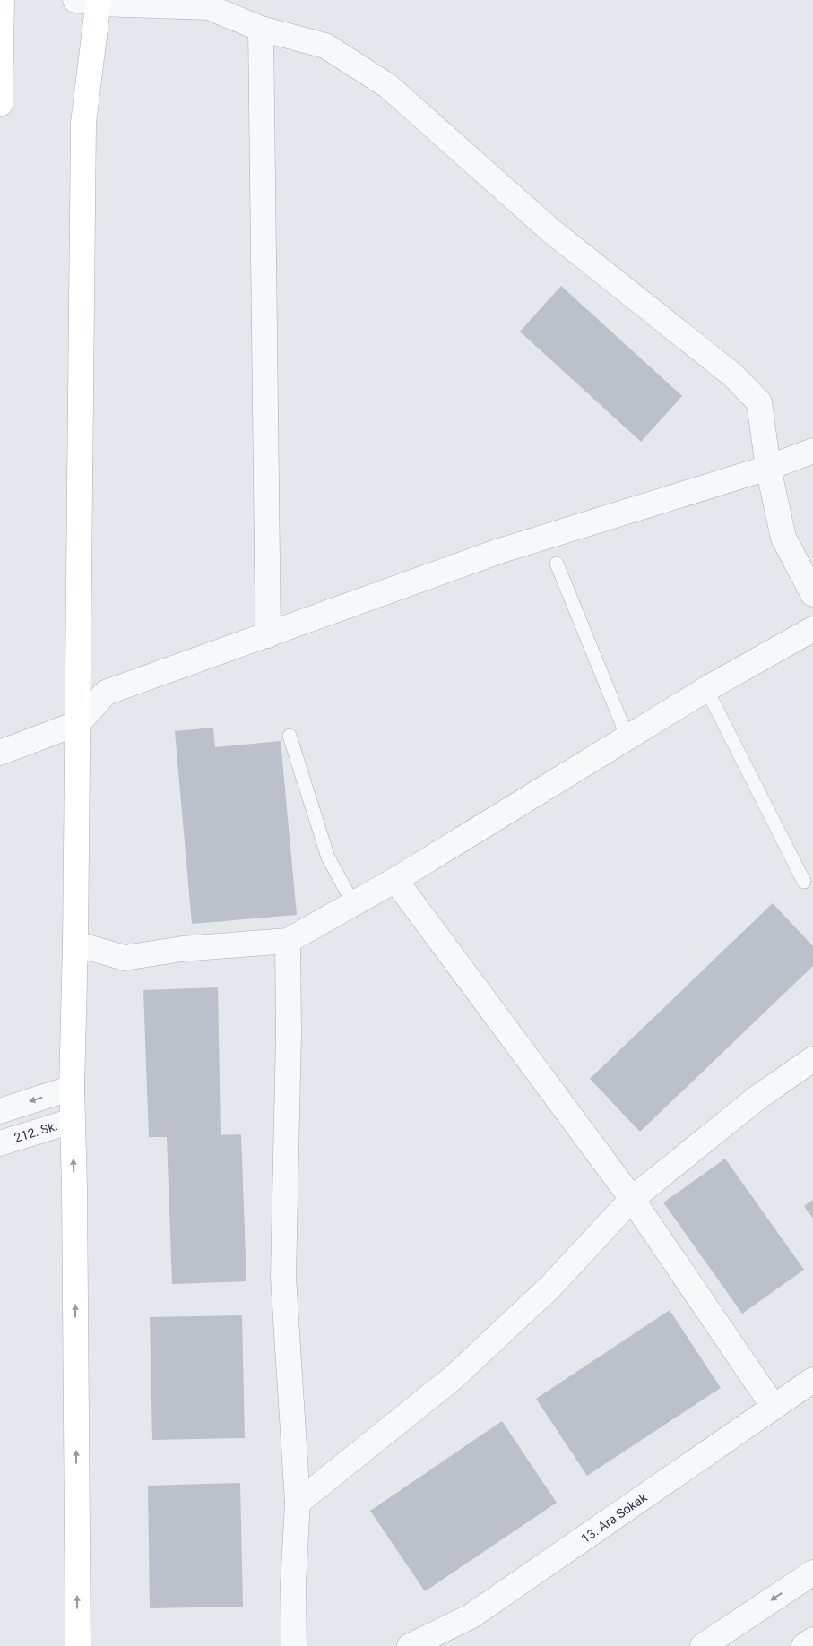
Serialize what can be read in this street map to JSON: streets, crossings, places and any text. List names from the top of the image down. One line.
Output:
{"streets":{"street":["212. Sk.","13. Ara Sokak"]}}
